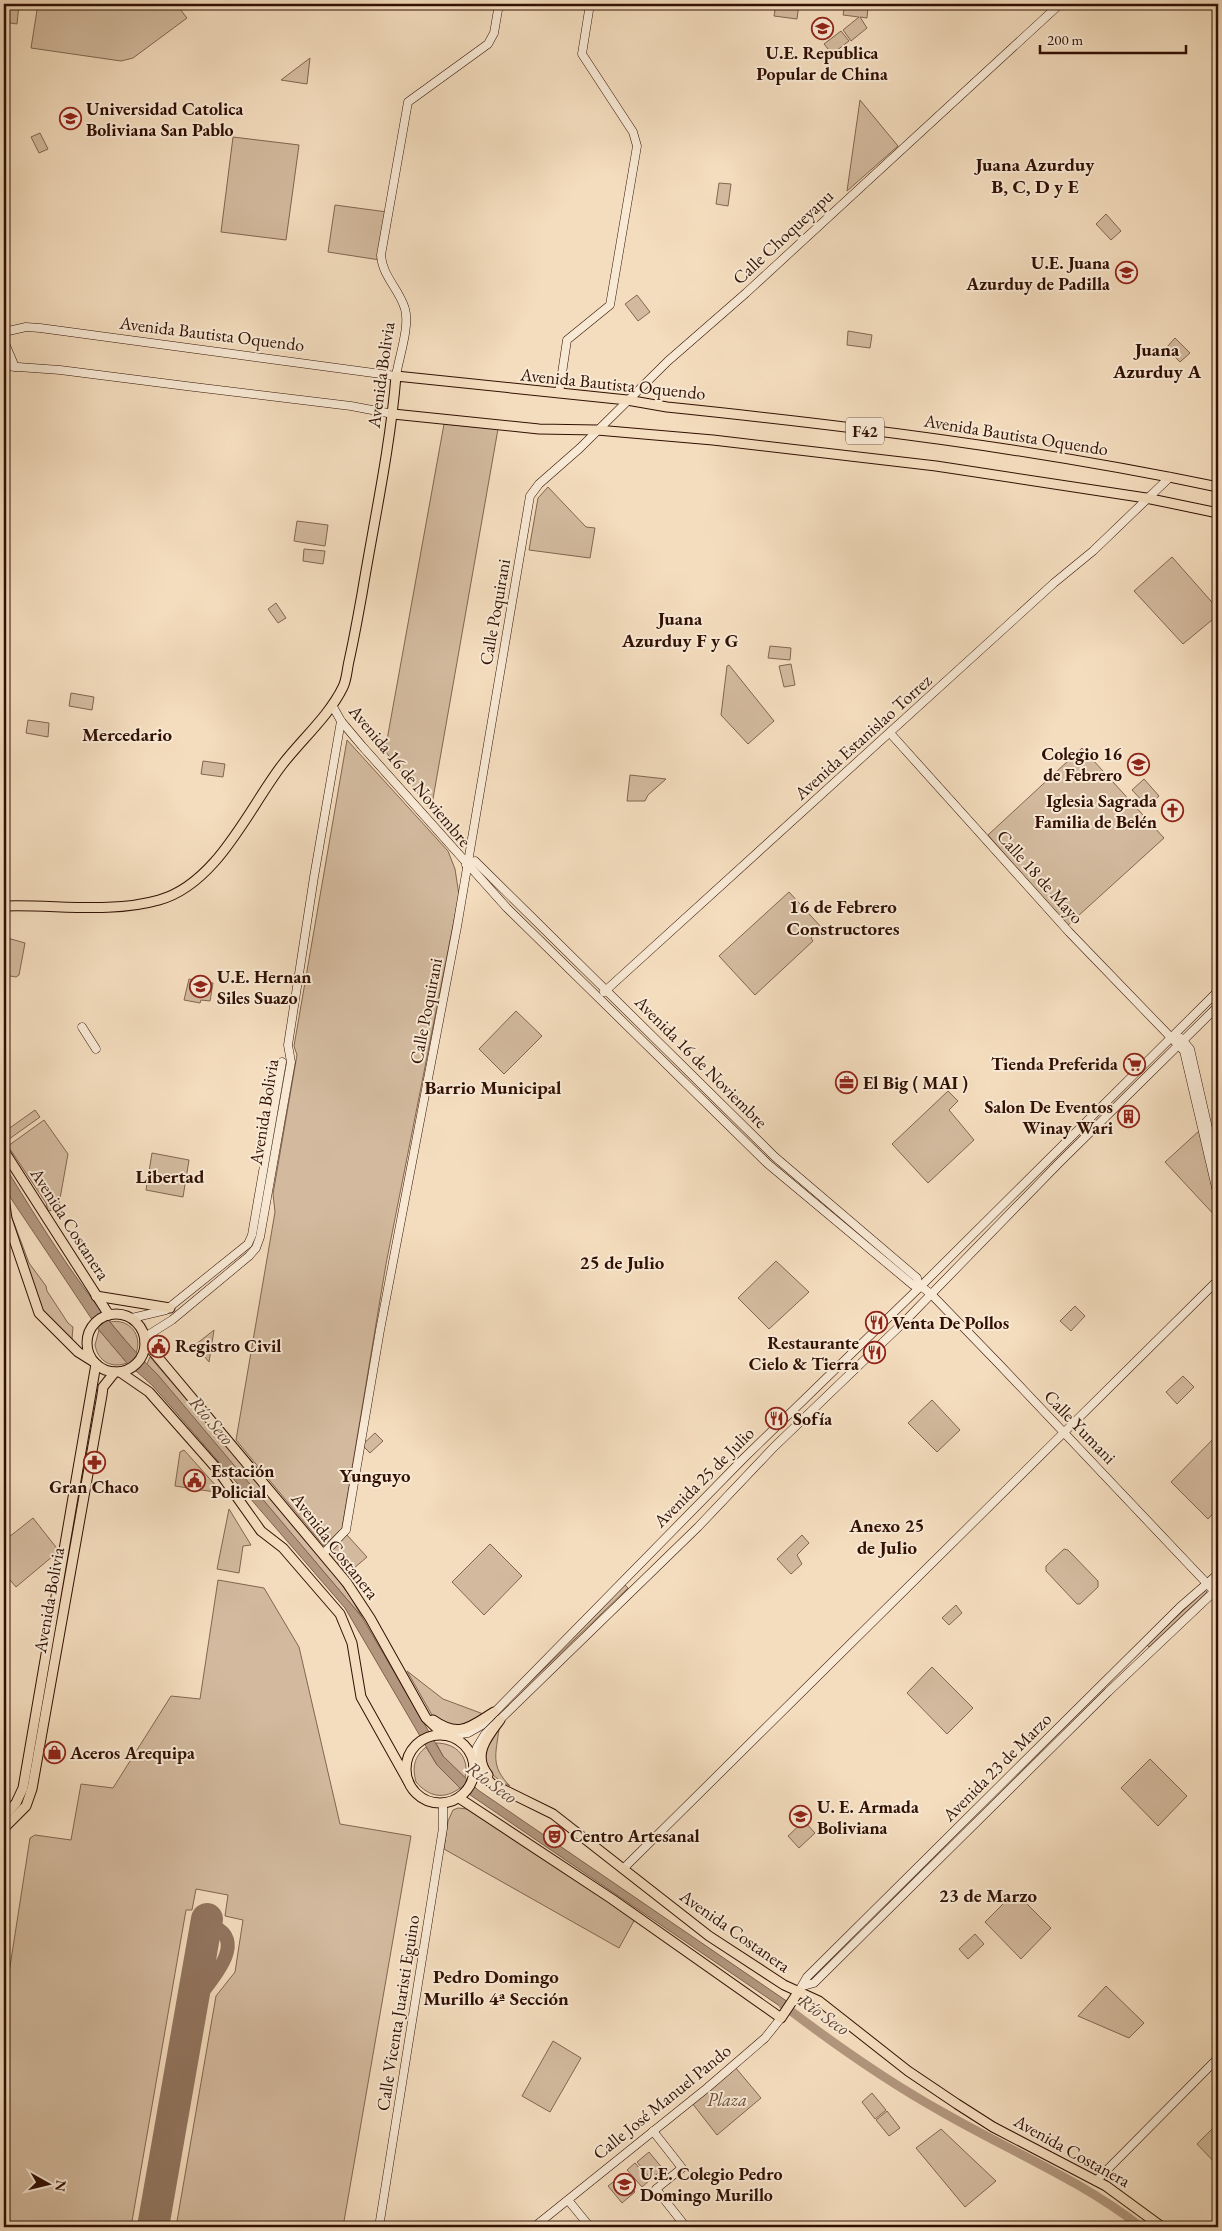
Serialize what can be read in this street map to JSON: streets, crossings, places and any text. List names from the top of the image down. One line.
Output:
{"streets":{"main road":["Avenida Bautista Oquendo","Avenida Bolivia","F42","Avenida Costanera","Calle José Manuel Pando"],"street":["Calle Choqueyapu","Calle Poquirani","Avenida Estanislao Torrez","Avenida 16 de Noviembre","Calle 18 de Mayo","Calle Yumani","Avenida 25 de Julio","Avenida 23 de Marzo","Calle Vicenta Juaristi Eguino"]},"crossings":[["Calle Choqueyapu","Avenida Bautista Oquendo"],["Calle Choqueyapu","F42"],["Calle Choqueyapu","Calle Poquirani"],["Avenida Bautista Oquendo","Avenida Bolivia"],["Avenida Bautista Oquendo","Avenida Estanislao Torrez"],["Avenida Bolivia","F42"],["Avenida Bolivia","Avenida 16 de Noviembre"],["Avenida Bolivia","Avenida Costanera"],["F42","Avenida Estanislao Torrez"],["Calle Poquirani","Avenida 16 de Noviembre"],["Calle Poquirani","Avenida Costanera"],["Avenida Estanislao Torrez","Avenida 16 de Noviembre"],["Avenida Estanislao Torrez","Calle 18 de Mayo"],["Avenida 16 de Noviembre","Calle Yumani"],["Avenida 16 de Noviembre","Avenida 25 de Julio"],["Calle 18 de Mayo","Avenida 25 de Julio"],["Avenida Costanera","Avenida 25 de Julio"],["Avenida Costanera","Avenida 23 de Marzo"],["Avenida Costanera","Calle Vicenta Juaristi Eguino"],["Avenida Costanera","Calle José Manuel Pando"],["Calle Yumani","Avenida 25 de Julio"],["Calle Yumani","Avenida 23 de Marzo"],["Avenida 25 de Julio","Calle Vicenta Juaristi Eguino"],["Avenida 23 de Marzo","Calle José Manuel Pando"]],"districts":["Juana Azurduy B, C, D y E","Juana Azurduy A","Juana Azurduy F y G","Mercedario","16 de Febrero Constructores","Barrio Municipal","Libertad","25 de Julio","Yunguyo","Anexo 25 de Julio","23 de Marzo","Pedro Domingo Murillo 4ª Sección"],"water":["Río Seco"],"parks":["Plaza"],"places":{"school or university":["U.E. Republica Popular de China","Universidad Catolica Boliviana San Pablo","U.E. Juana Azurduy de Padilla","Colegio 16 de Febrero","U.E. Hernan Siles Suazo","U. E. Armada Boliviana","U.E. Colegio Pedro Domingo Murillo"],"church":["Iglesia Sagrada Familia de Belén"],"supermarket":["Tienda Preferida"],"office":["El Big ( MAI )"],"building":["Salon De Eventos Winay Wari"],"restaurant":["Venta De Pollos","Restaurante Cielo & Tierra","Sofía"],"public building":["Registro Civil","Estación Policial"],"pharmacy":["Gran Chaco"],"shop":["Aceros Arequipa"],"theatre":["Centro Artesanal"]},"scale_bar":"200 m","north":"right"}
